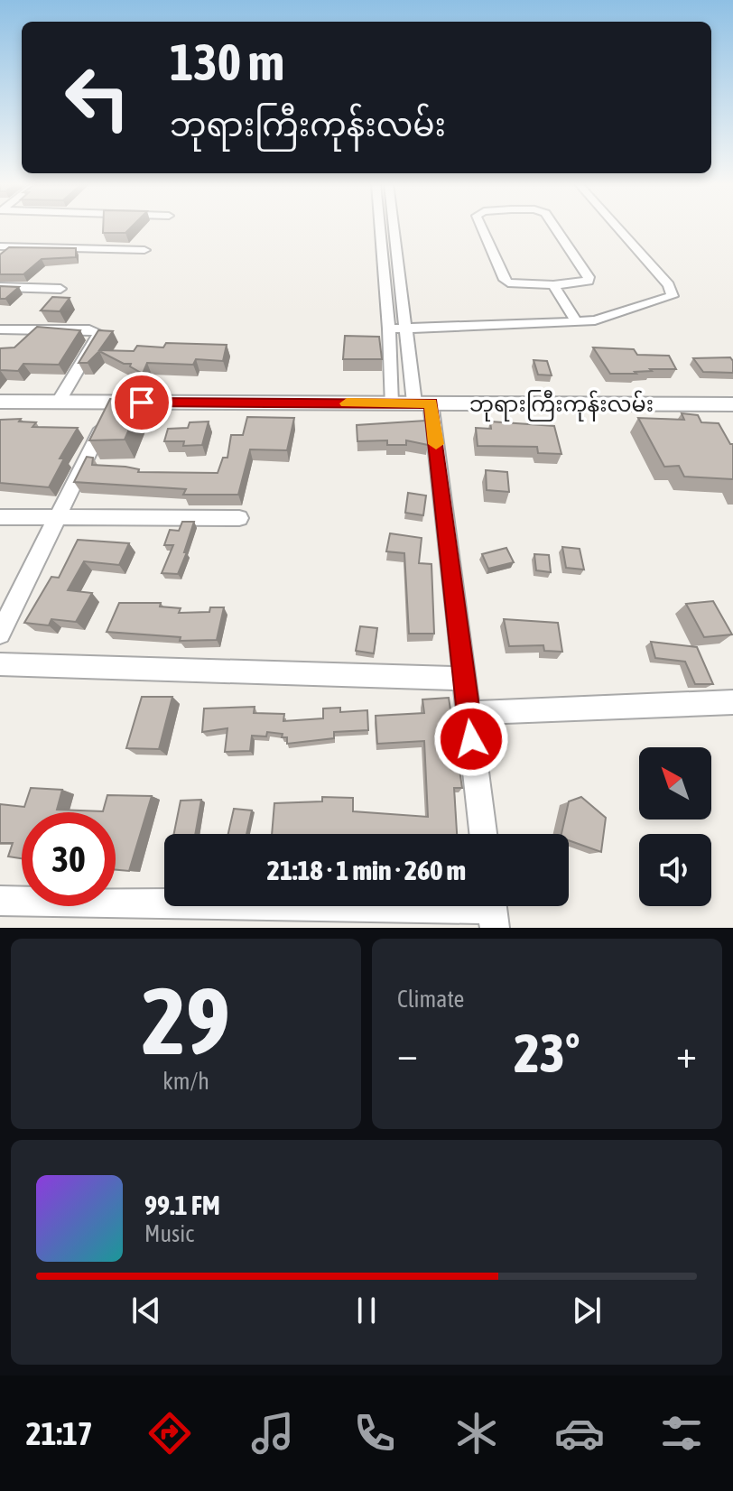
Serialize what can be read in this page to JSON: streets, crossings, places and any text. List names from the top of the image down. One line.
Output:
{"streets":{"street":["ဘုရားကြီးကုန်းလမ်း"]},"north":"top left","page":{"turn":["130 m","ဘုရားကြီးကုန်းလမ်း"],"limit":"30","trip":"21:18 · 1 min · 260 m","tile":[["29","km/h"],"Climate"],"heat":["−","23°","+"],"song":["99.1 FM","Music"],"tabs":"21:17"}}
